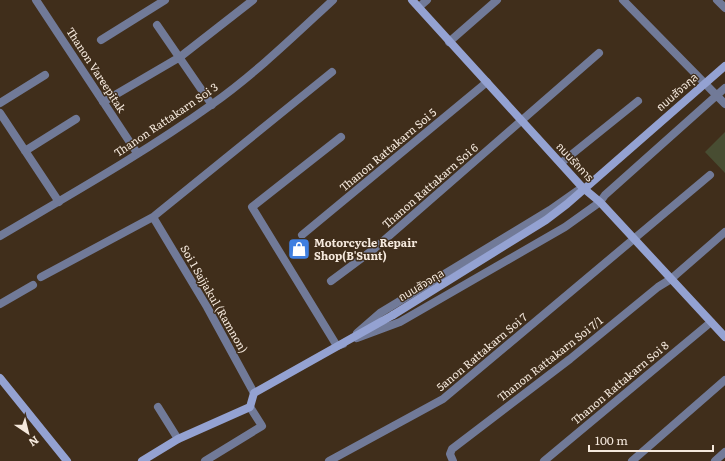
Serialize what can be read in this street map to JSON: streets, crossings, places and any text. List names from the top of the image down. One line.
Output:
{"streets":{"street":["Thanon Vareepitak","ถนนสัจจกุล","Thanon Rattakarn Soi 3","Thanon Rattakarn Soi 5","ถนนรัถการ","Thanon Rattakarn Soi 6","Soi 1 Sajjakul (Ramnon)","5anon Rattakarn Soi 7","Thanon Rattakarn Soi 7/1","Thanon Rattakarn Soi 8"]},"crossings":[["Thanon Vareepitak","Thanon Rattakarn Soi 3"],["ถนนสัจจกุล","ถนนรัถการ"],["ถนนสัจจกุล","Soi 1 Sajjakul (Ramnon)"],["Thanon Rattakarn Soi 5","ถนนรัถการ"],["ถนนรัถการ","Thanon Rattakarn Soi 6"],["ถนนรัถการ","5anon Rattakarn Soi 7"],["ถนนรัถการ","Thanon Rattakarn Soi 7/1"],["ถนนรัถการ","Thanon Rattakarn Soi 8"]],"places":{"shop":["Motorcycle Repair Shop(B'Sunt)"]},"scale_bar":"100 m","north":"bottom right"}
